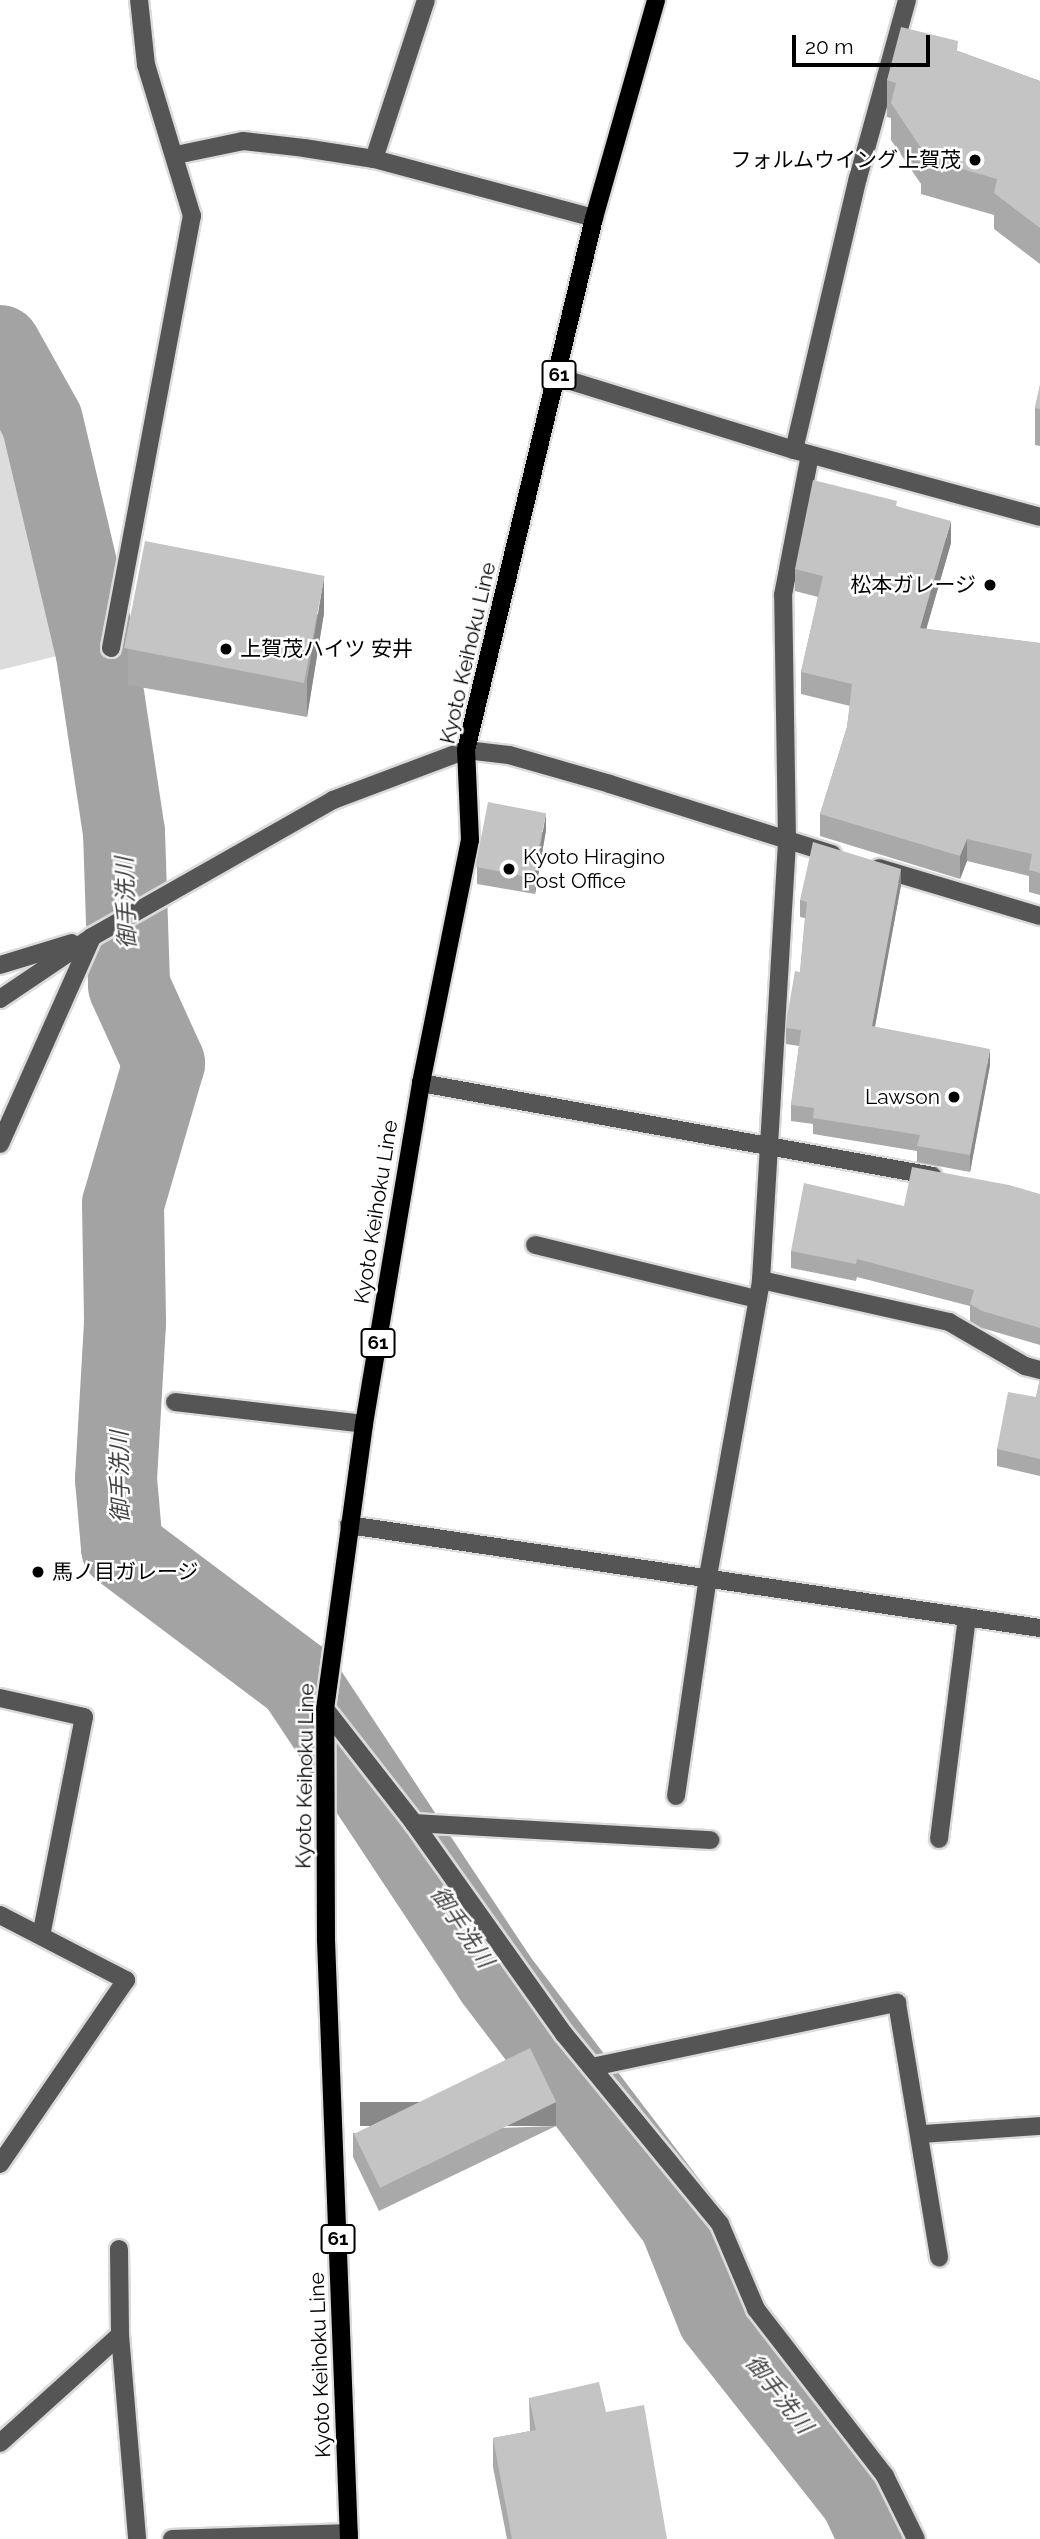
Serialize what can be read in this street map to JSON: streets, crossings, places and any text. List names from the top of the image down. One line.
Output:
{"streets":{"main road":["61","Kyoto Keihoku Line"]},"water":["御手洗川"],"places":["フォルムウイング上賀茂","松本ガレージ","上賀茂ハイツ 安井","Kyoto Hiragino Post Office","Lawson","馬ノ目ガレージ"],"scale_bar":"20 m"}
